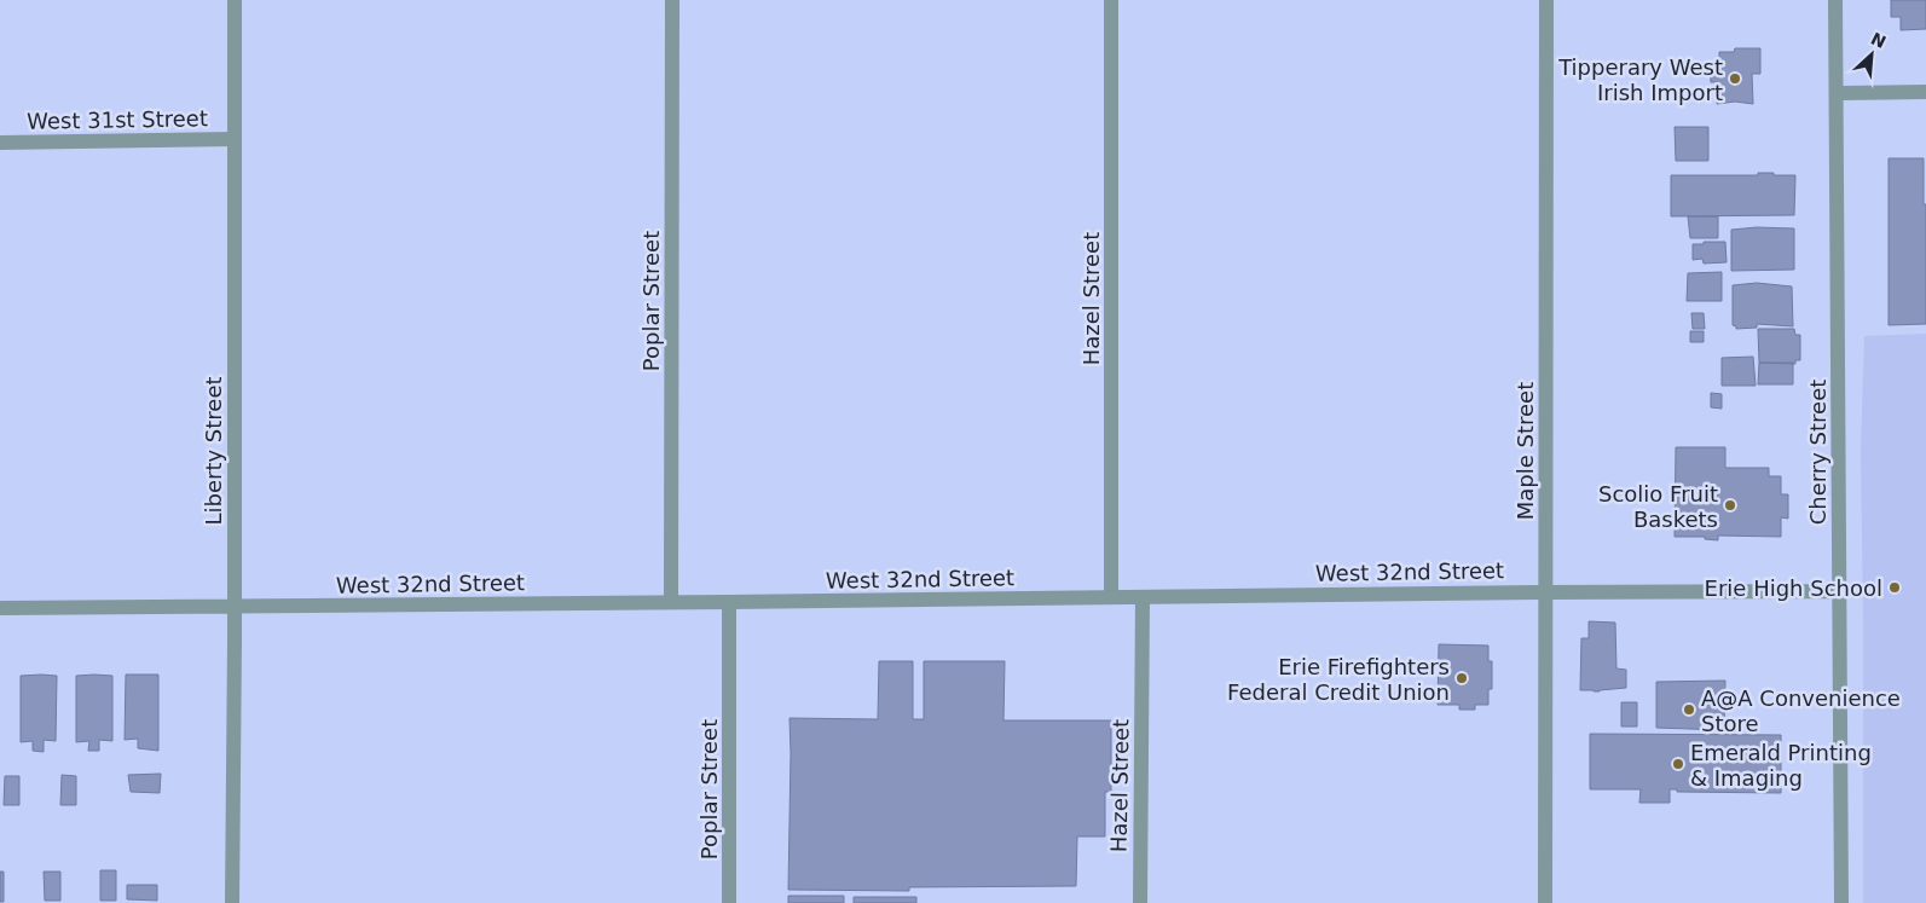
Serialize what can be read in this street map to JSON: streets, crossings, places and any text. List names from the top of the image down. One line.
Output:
{"streets":{"street":["West 31st Street","Hazel Street","Poplar Street","Liberty Street","Maple Street","Cherry Street","West 32nd Street"]},"crossings":[["West 31st Street","Liberty Street"],["Hazel Street","West 32nd Street"],["Poplar Street","West 32nd Street"],["Liberty Street","West 32nd Street"],["Maple Street","West 32nd Street"],["Cherry Street","West 32nd Street"]],"places":["Tipperary West Irish Import","Scolio Fruit Baskets","Erie High School","Erie Firefighters Federal Credit Union","A@A Convenience Store","Emerald Printing & Imaging"],"north":"top right"}
